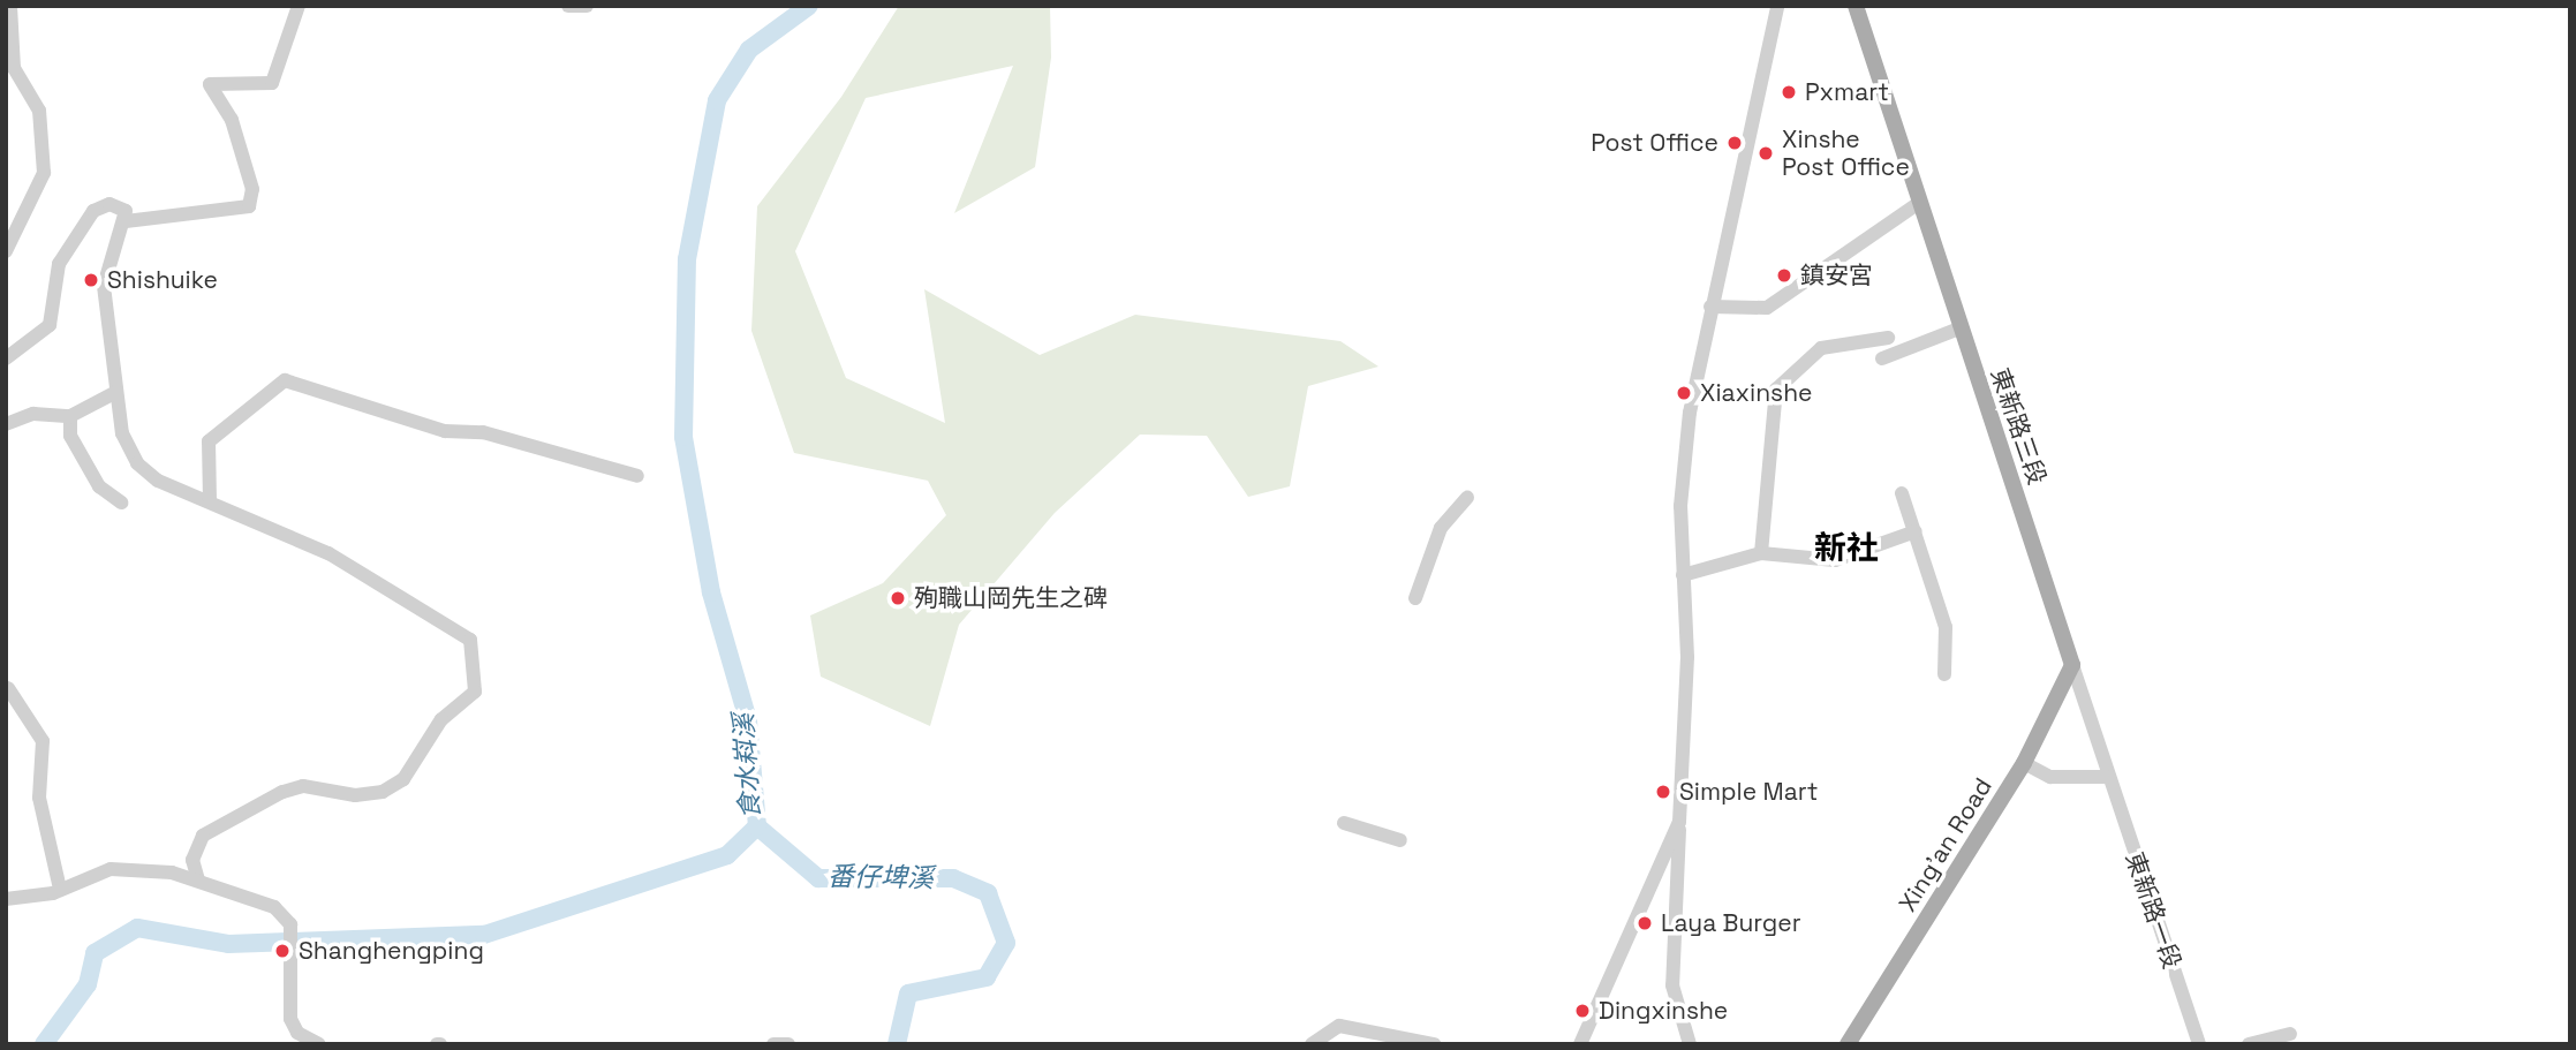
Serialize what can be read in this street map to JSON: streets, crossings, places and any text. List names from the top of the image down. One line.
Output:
{"streets":{"main road":["東新路三段","Xing'an Road"],"street":["東新路一段"]},"crossings":[["東新路三段","Xing'an Road"],["東新路三段","東新路一段"],["Xing'an Road","東新路一段"]],"districts":["新社"],"water":["食水嵙溪","番仔埤溪"],"places":["Pxmart","Post Office","Xinshe Post Office","鎮安宮","Shishuike","Xiaxinshe","殉職山岡先生之碑","Simple Mart","Laya Burger","Shanghengping","Dingxinshe"]}
